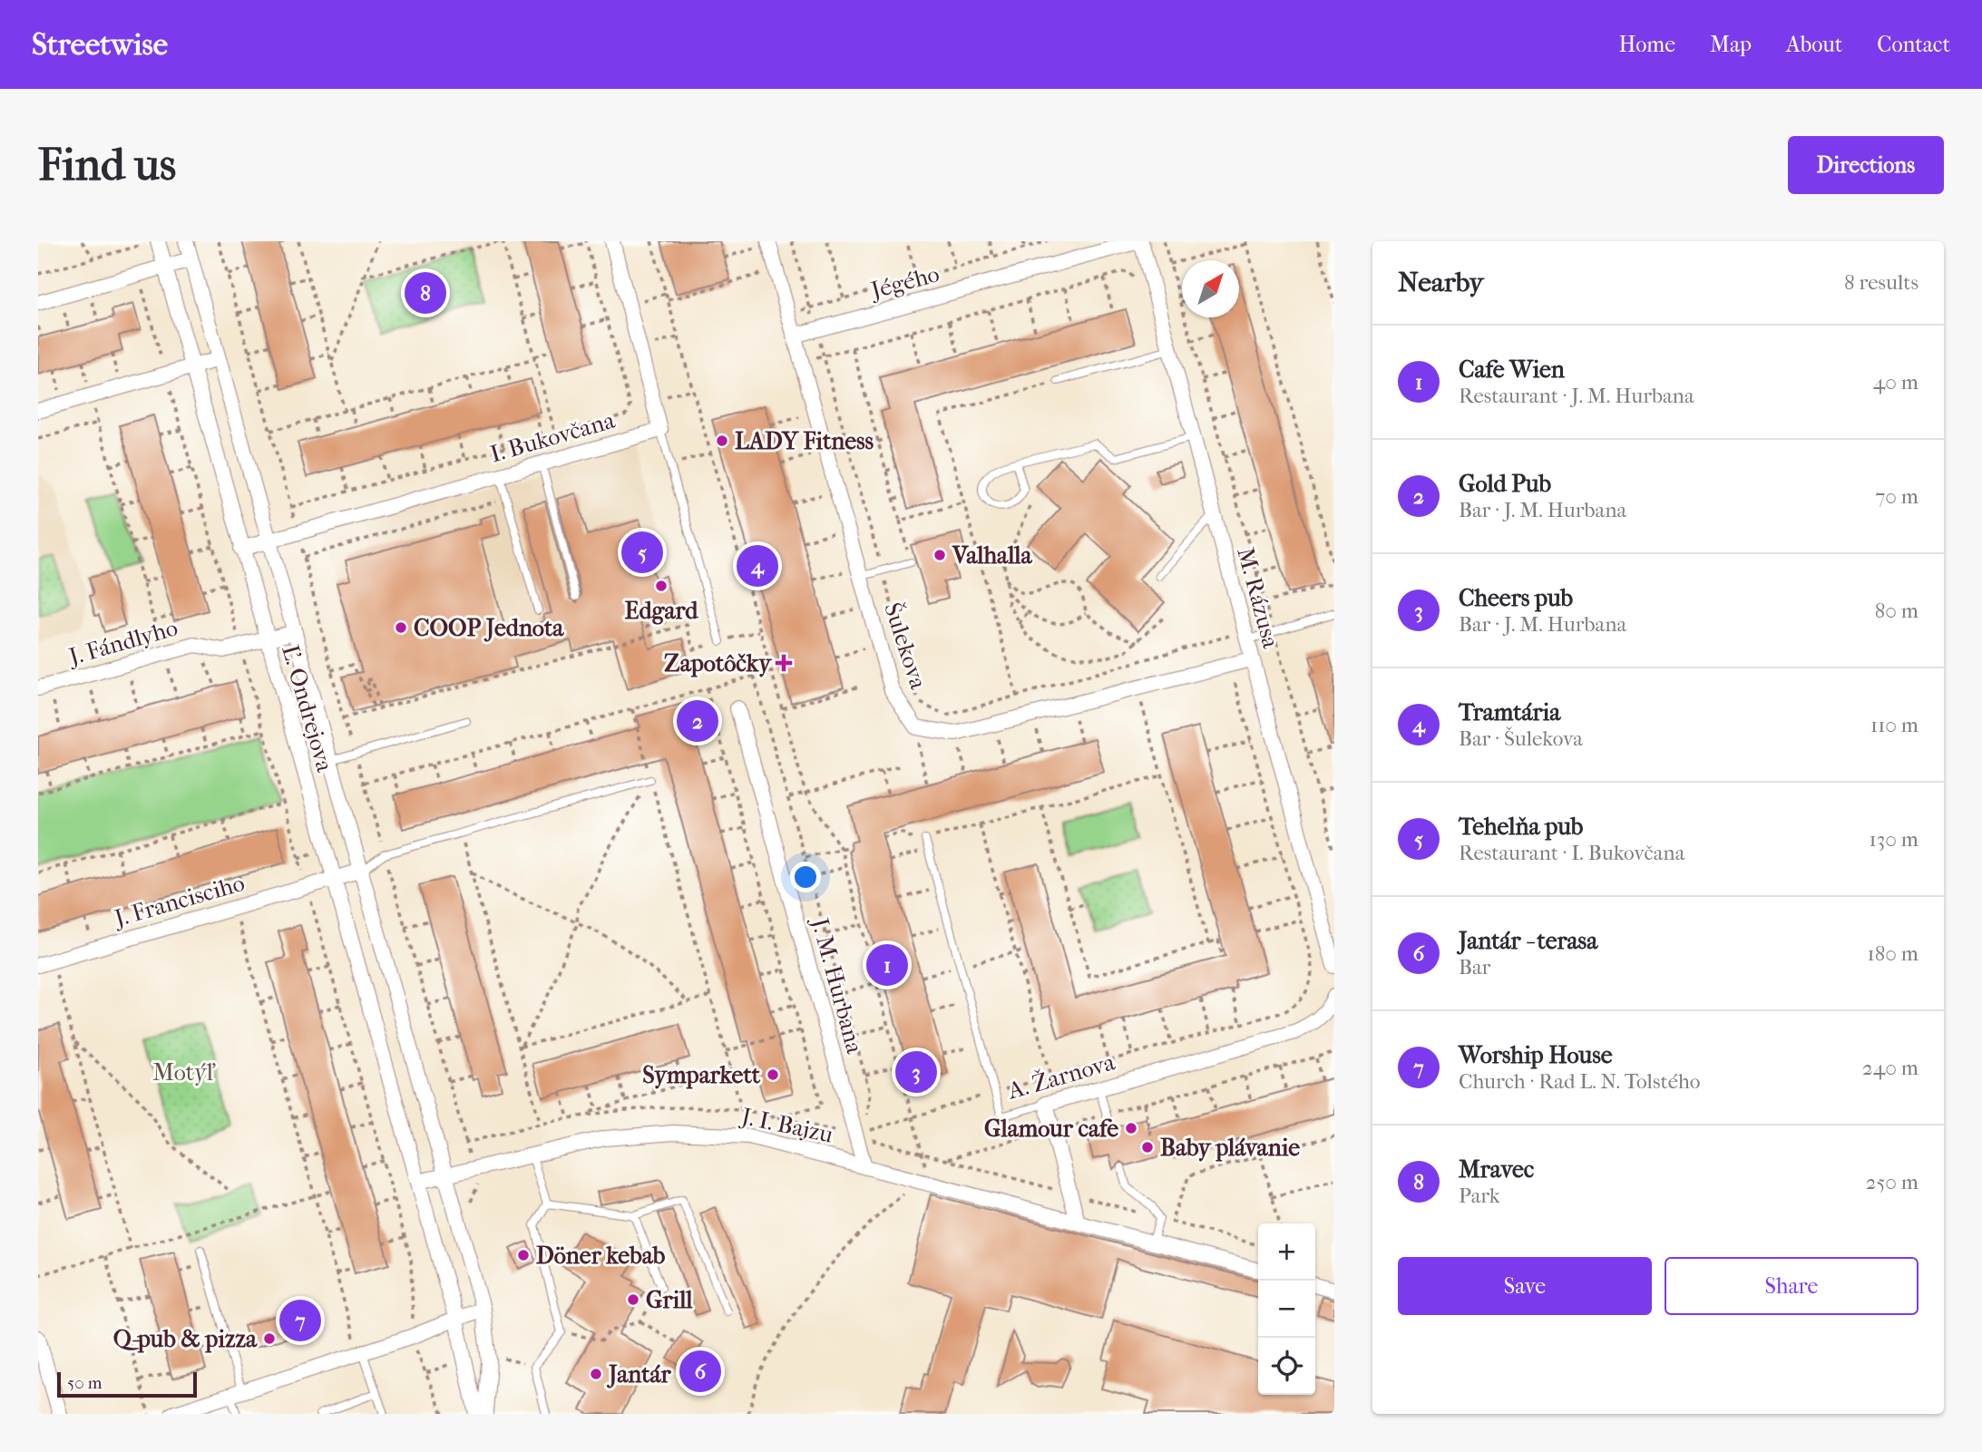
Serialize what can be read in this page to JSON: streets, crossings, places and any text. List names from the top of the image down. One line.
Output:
{"streets":{"street":["Jégého","I. Bukovčana","M. Rázusa","J. Fándlyho","Šulekova","Ľ. Ondrejova","J. Francisciho","J. M. Hurbana","A. Žarnova","J. I. Bajzu"]},"crossings":[["Jégého","M. Rázusa"],["Jégého","Šulekova"],["I. Bukovčana","Ľ. Ondrejova"],["M. Rázusa","Šulekova"],["J. Fándlyho","Ľ. Ondrejova"],["Ľ. Ondrejova","J. Francisciho"],["Ľ. Ondrejova","J. I. Bajzu"],["J. M. Hurbana","J. I. Bajzu"]],"parks":["Motýľ"],"places":{"other":["LADY Fitness","Valhalla","Edgard","COOP Jednota","Symparkett","Glamour cafe","Baby plávanie","Döner kebab","Grill","Q-pub & pizza","Jantár"],"health":["Zapotôčky"]},"scale_bar":"50 m","north":"top right","page":{"header":"Streetwise","nav":["Home","Map","About","Contact"],"buttons":["Directions",["Save","Share"]],"title":"Find us","heading":["Nearby","8 results"],"pins":["8","5","4","2","1","3","7","6"],"list":[{"mark":"1","name":"Cafe Wien","note":"Restaurant · J. M. Hurbana","value":"40 m"},{"mark":"2","name":"Gold Pub","note":"Bar · J. M. Hurbana","value":"70 m"},{"mark":"3","name":"Cheers pub","note":"Bar · J. M. Hurbana","value":"80 m"},{"mark":"4","name":"Tramtária","note":"Bar · Šulekova","value":"110 m"},{"mark":"5","name":"Tehelňa pub","note":"Restaurant · I. Bukovčana","value":"130 m"},{"mark":"6","name":"Jantár - terasa","note":"Bar","value":"180 m"},{"mark":"7","name":"Worship House","note":"Church · Rad L. N. Tolstého","value":"240 m"},{"mark":"8","name":"Mravec","note":"Park","value":"250 m"}],"map_buttons":["+","−"],"scale":"50 m"}}
